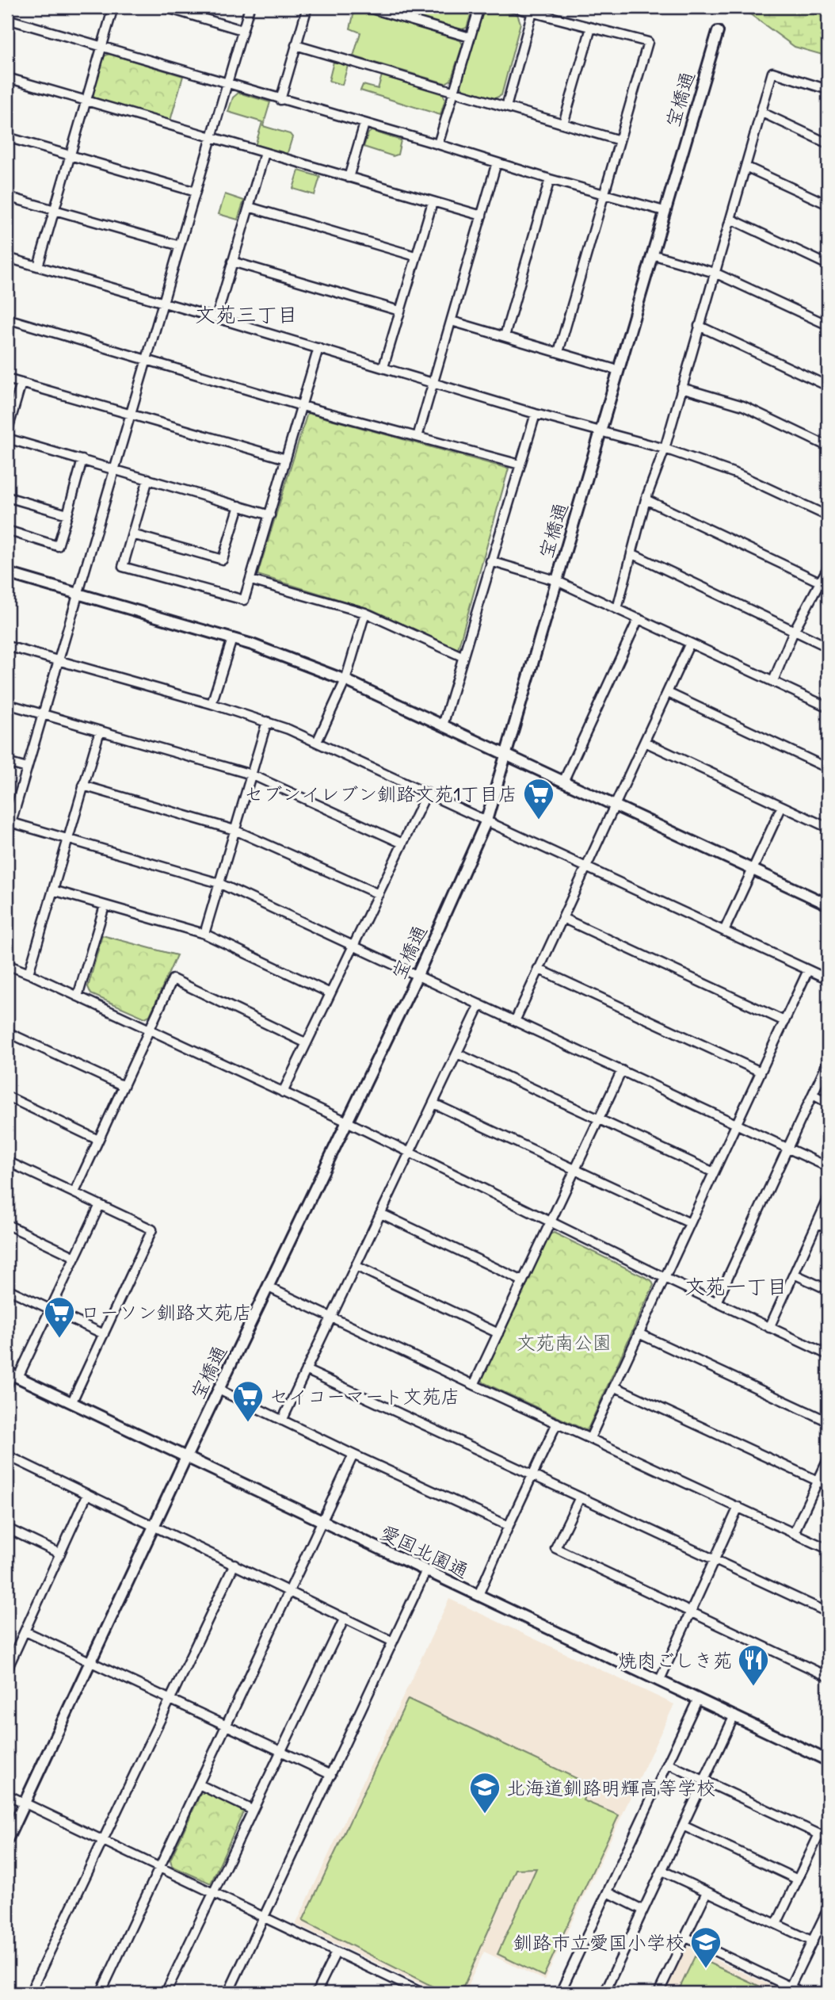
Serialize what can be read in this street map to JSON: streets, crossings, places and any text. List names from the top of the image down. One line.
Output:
{"streets":{"street":["宝橋通","愛国北園通"]},"crossings":[["宝橋通","愛国北園通"]],"districts":["文苑三丁目","文苑一丁目"],"parks":["文苑南公園"],"places":{"supermarket":["セブンイレブン釧路文苑1丁目店","ローソン釧路文苑店","セイコーマート文苑店"],"restaurant":["焼肉ごしき苑"],"school or university":["北海道釧路明輝高等学校","釧路市立愛国小学校"]}}
